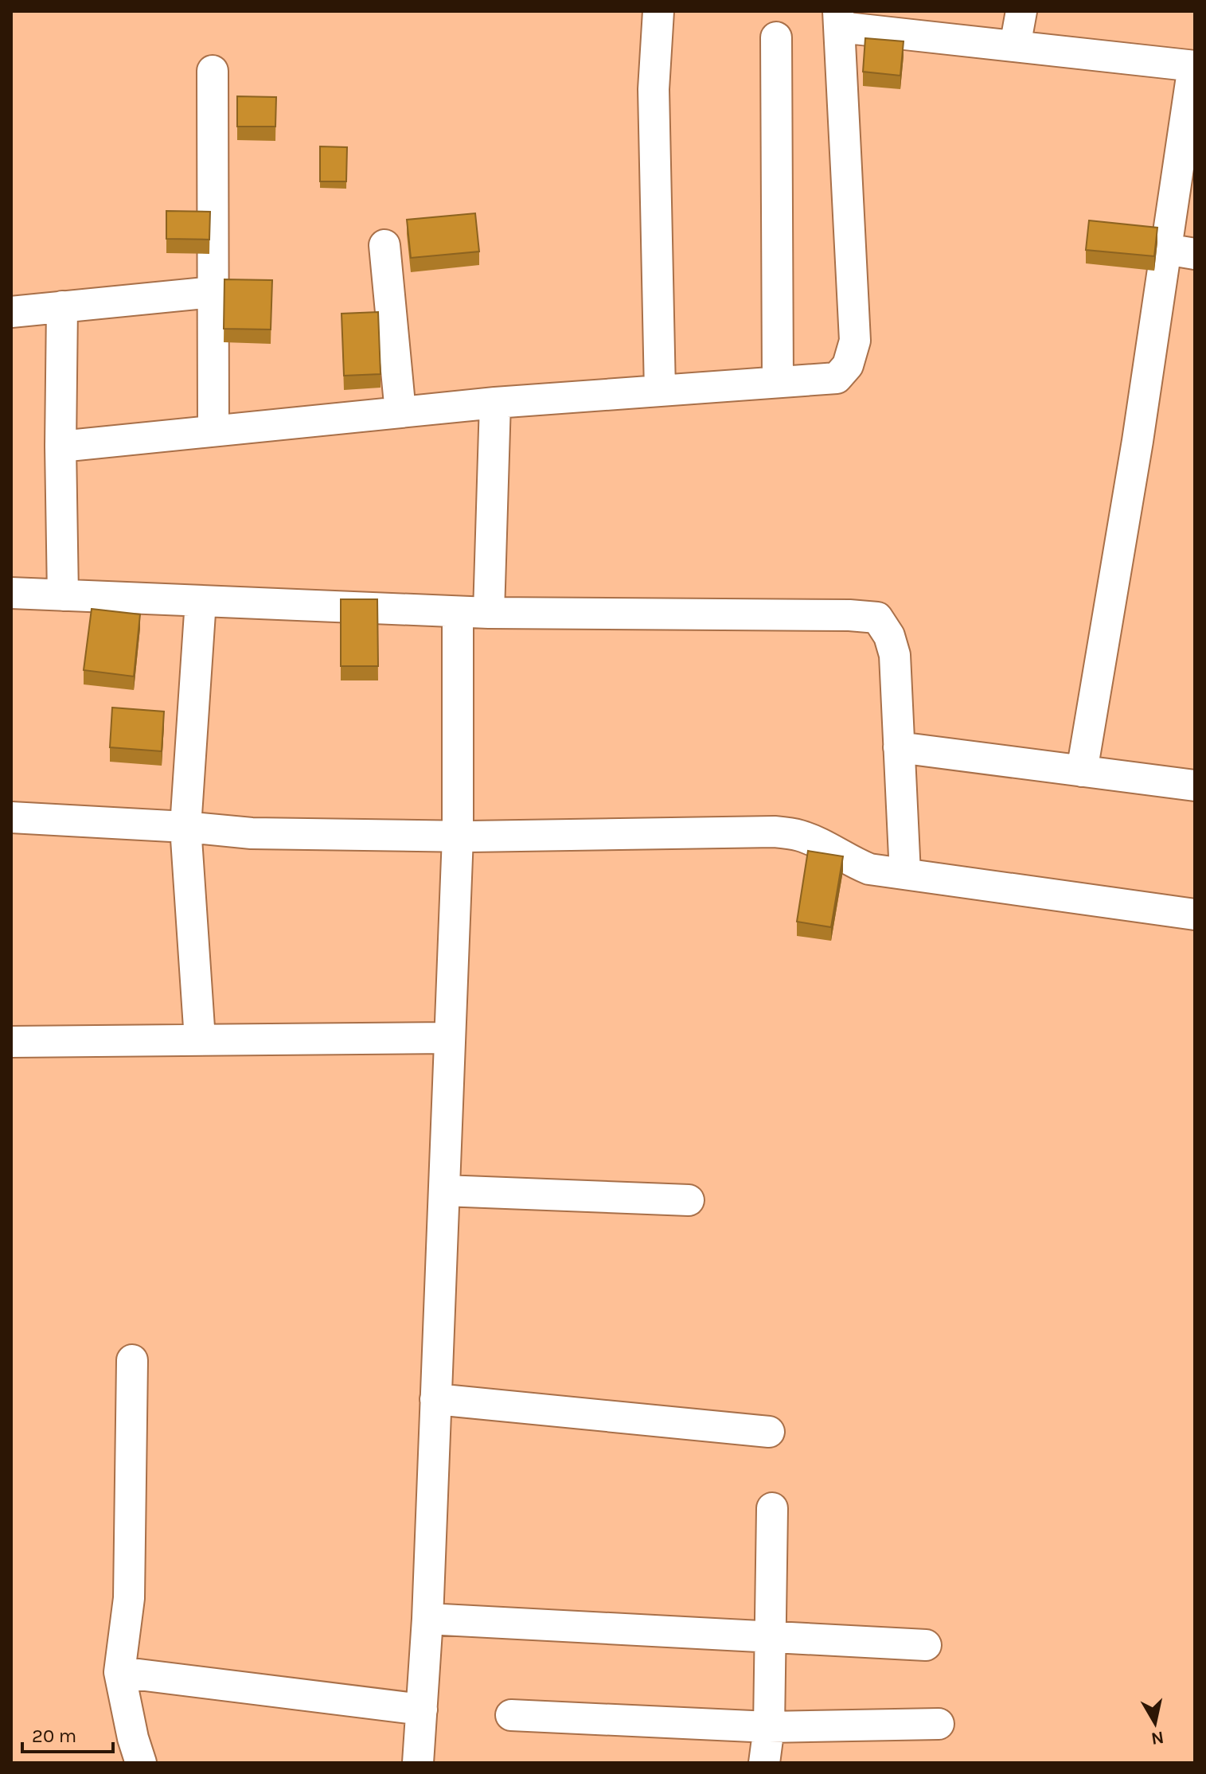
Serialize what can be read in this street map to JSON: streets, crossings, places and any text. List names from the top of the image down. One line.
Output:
{"scale_bar":"20 m","north":"bottom"}
